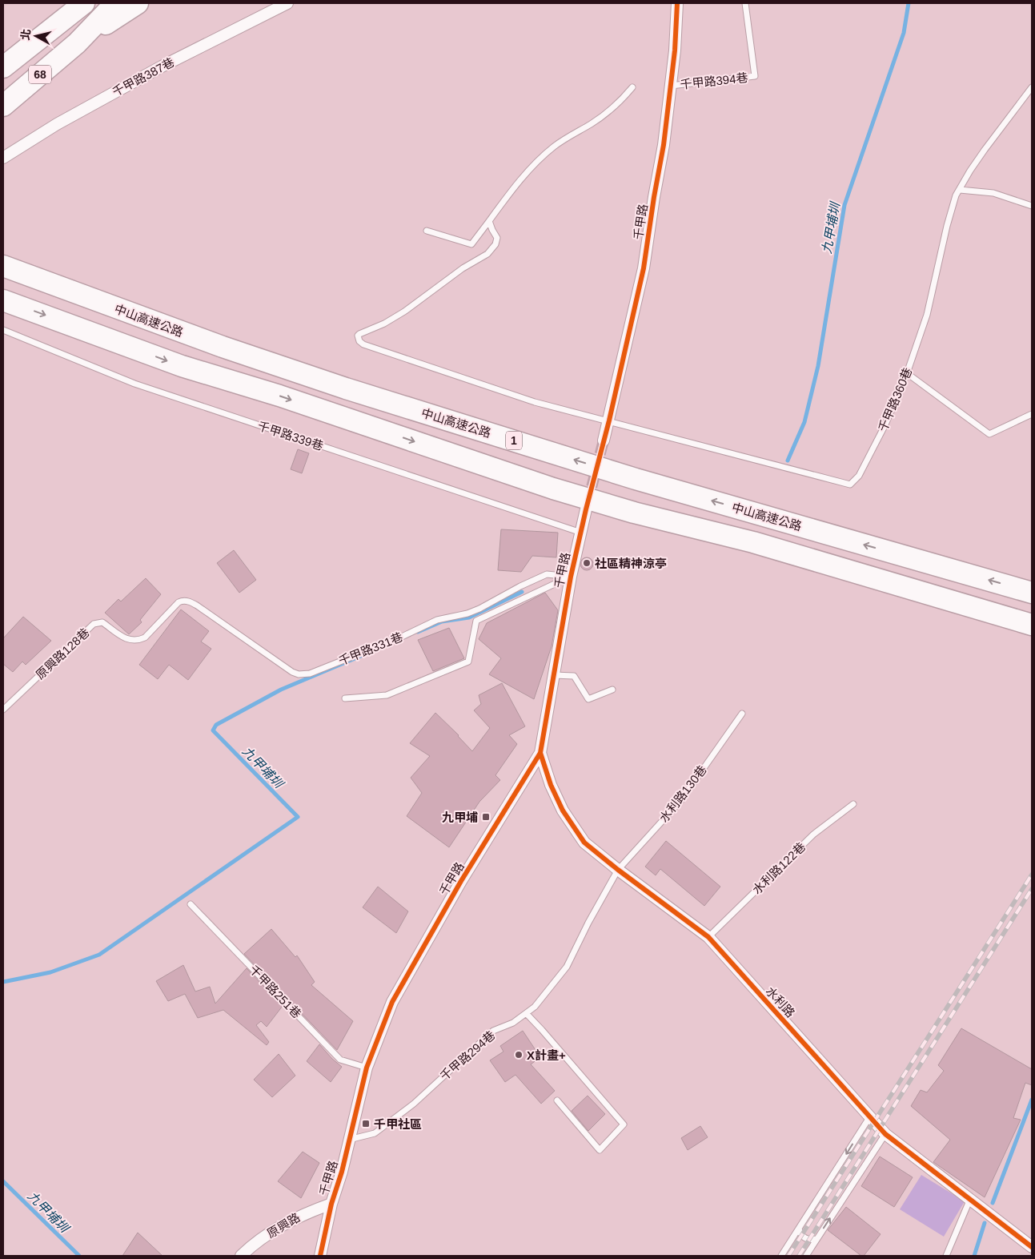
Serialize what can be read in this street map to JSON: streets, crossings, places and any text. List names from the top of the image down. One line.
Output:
{"streets":{"highway":["68","中山高速公路","1"],"street":["千甲路387巷","千甲路","水利路","原興路"],"lane":["千甲路394巷","千甲路360巷","千甲路339巷","千甲路331巷","原興路128巷","水利路130巷","水利路122巷","千甲路251巷","千甲路294巷"]},"crossings":[["千甲路394巷","千甲路"],["千甲路","千甲路360巷"],["千甲路","千甲路339巷"],["千甲路","千甲路331巷"],["千甲路","千甲路251巷"],["千甲路","水利路"],["千甲路","千甲路294巷"],["千甲路","原興路"],["千甲路331巷","原興路128巷"],["水利路130巷","水利路"],["水利路130巷","千甲路294巷"],["水利路122巷","水利路"],["水利路","千甲路294巷"]],"water":["九甲埔圳"],"places":{"other":["社區精神涼亭","X計畫+"],"transit":["九甲埔","千甲社區"]},"north":"left"}
